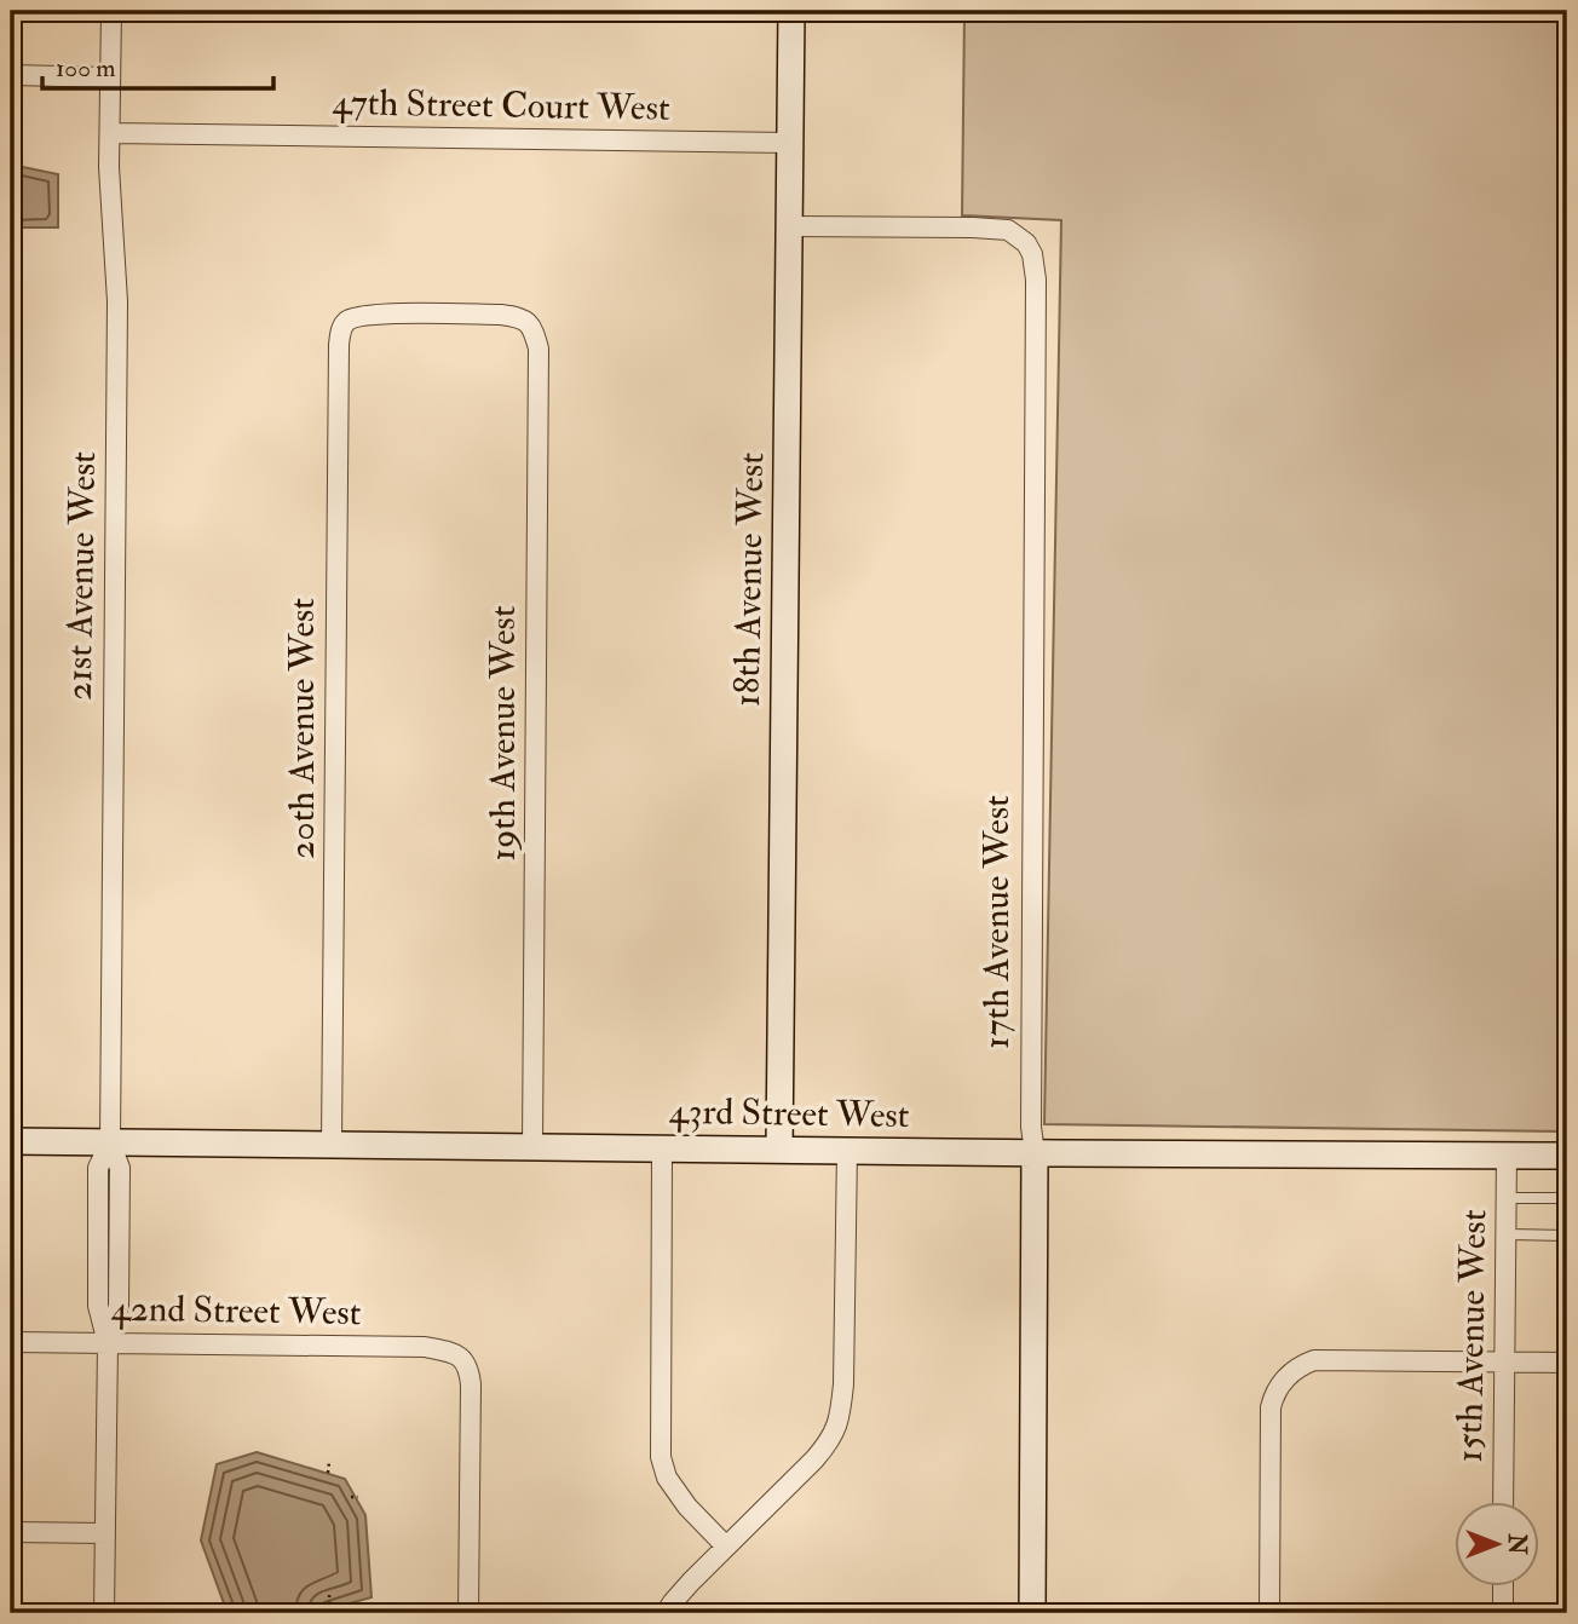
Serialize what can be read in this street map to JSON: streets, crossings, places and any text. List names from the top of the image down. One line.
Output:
{"streets":{"street":["47th Street Court West","21st Avenue West","18th Avenue West","20th Avenue West","19th Avenue West","17th Avenue West","43rd Street West","42nd Street West","15th Avenue West"]},"crossings":[["47th Street Court West","21st Avenue West"],["47th Street Court West","18th Avenue West"],["21st Avenue West","43rd Street West"],["21st Avenue West","42nd Street West"],["18th Avenue West","17th Avenue West"],["18th Avenue West","43rd Street West"],["20th Avenue West","19th Avenue West"],["20th Avenue West","43rd Street West"],["19th Avenue West","43rd Street West"],["17th Avenue West","43rd Street West"],["43rd Street West","15th Avenue West"]],"scale_bar":"100 m","north":"right"}
